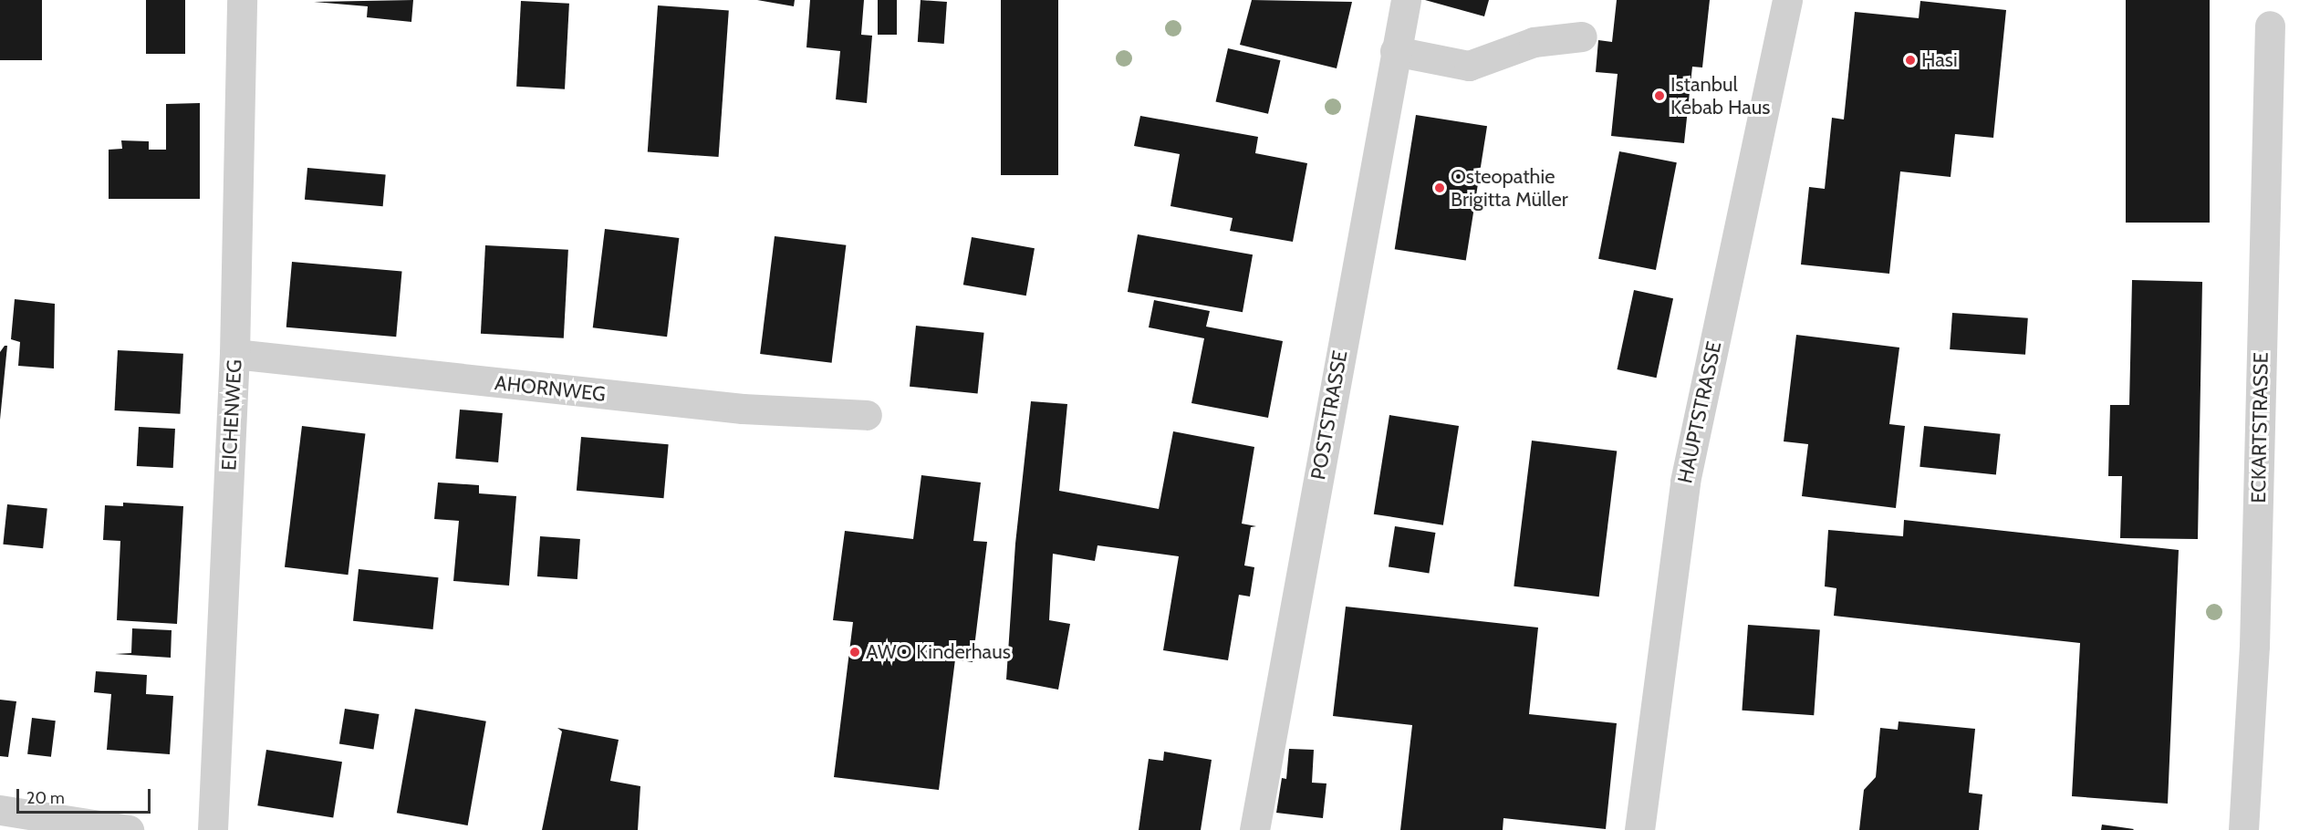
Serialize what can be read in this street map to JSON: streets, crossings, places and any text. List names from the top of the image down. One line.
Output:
{"streets":{"street":["AHORNWEG","HAUPTSTRASSE","EICHENWEG","POSTSTRASSE","ECKARTSTRASSE"]},"crossings":[["AHORNWEG","EICHENWEG"]],"places":["Hasi","Istanbul Kebab Haus","Osteopathie Brigitta Müller","AWO Kinderhaus"],"scale_bar":"20 m"}
